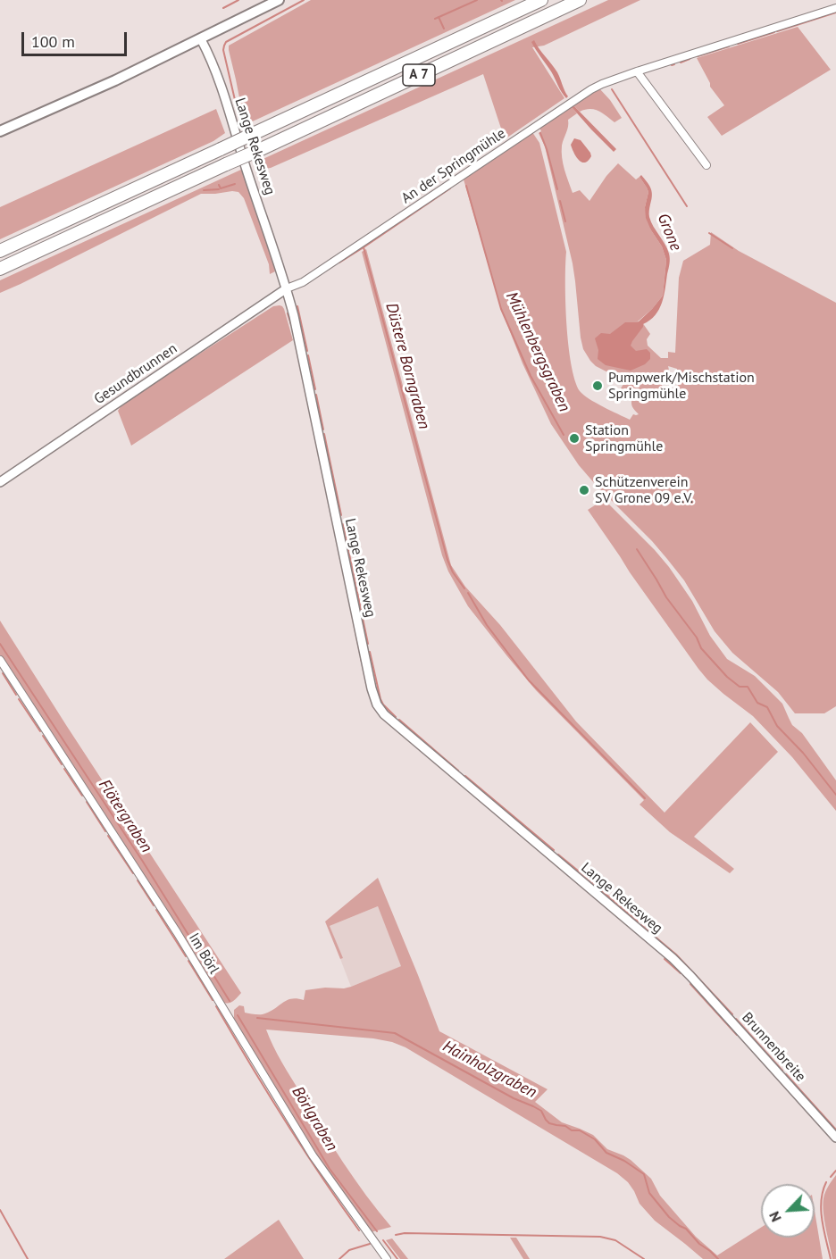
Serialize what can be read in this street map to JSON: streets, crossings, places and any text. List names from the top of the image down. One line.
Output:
{"streets":{"highway":["A 7"],"street":["Lange Rekesweg","An der Springmühle","Gesundbrunnen","Im Börl","Brunnenbreite"]},"crossings":[["Lange Rekesweg","An der Springmühle"],["Lange Rekesweg","Gesundbrunnen"],["Lange Rekesweg","Brunnenbreite"],["An der Springmühle","Gesundbrunnen"]],"water":["Grone","Mühlenbergsgraben","Düstere Borngraben","Flötergraben","Hainholzgraben","Börlgraben"],"places":["Pumpwerk/Mischstation Springmühle","Station Springmühle","Schützenverein SV Grone 09 e.V."],"scale_bar":"100 m","north":"bottom left"}
